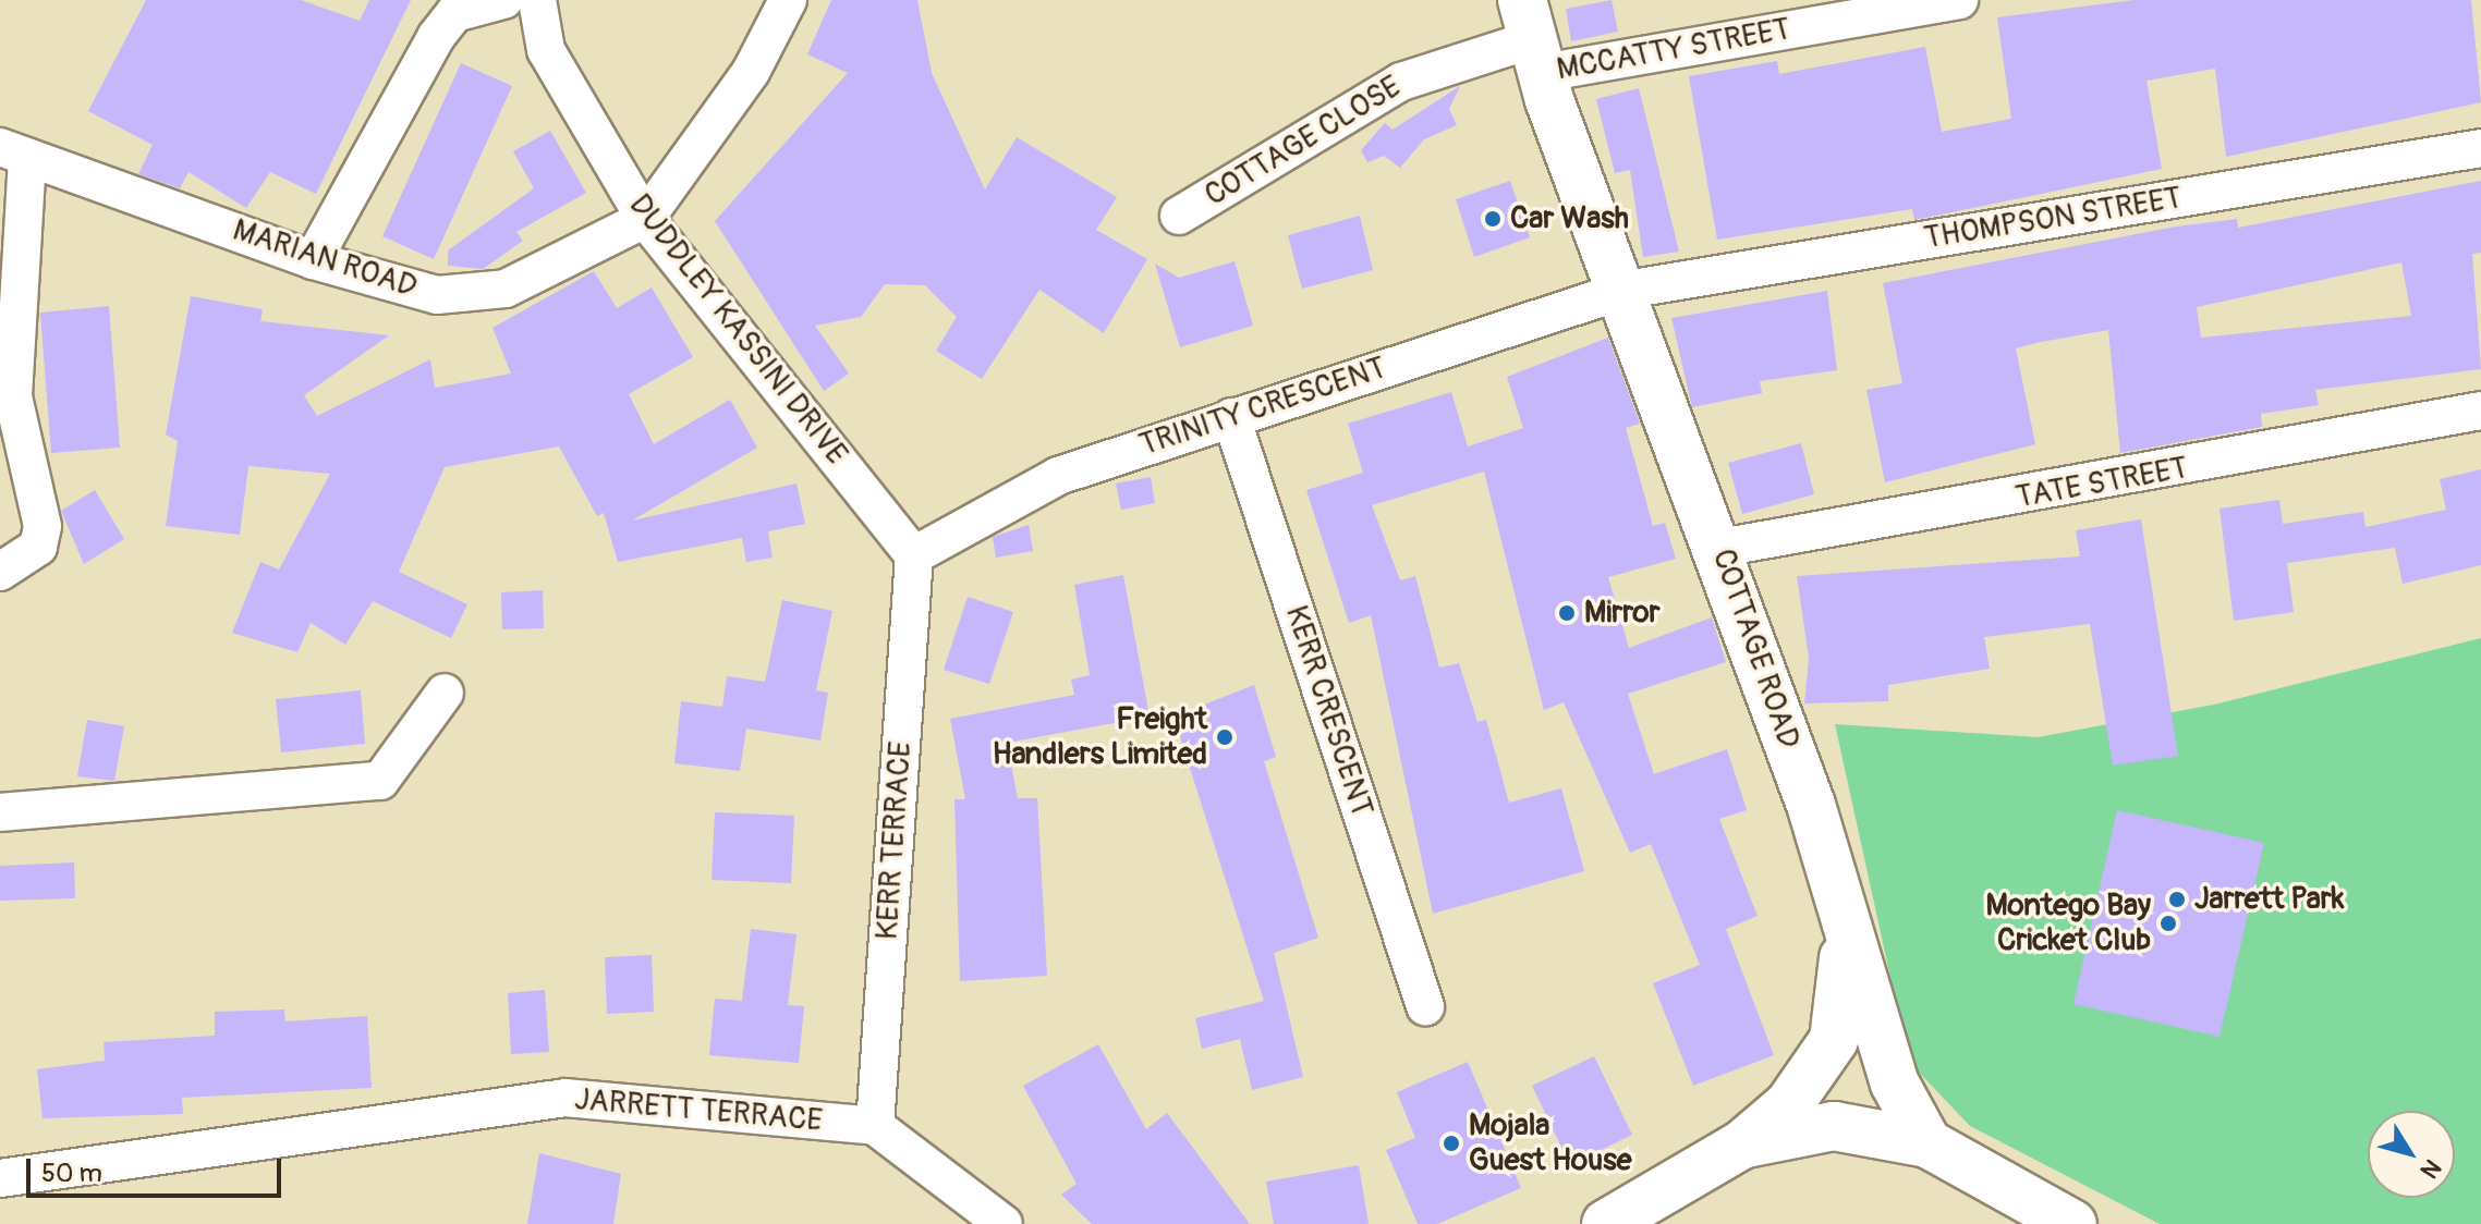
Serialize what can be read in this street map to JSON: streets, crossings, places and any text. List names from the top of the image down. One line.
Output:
{"streets":{"main road":["COTTAGE ROAD"],"street":["MCCATTY STREET","COTTAGE CLOSE","THOMPSON STREET","MARIAN ROAD","DUDDLEY KASSINI DRIVE","TRINITY CRESCENT","TATE STREET","KERR CRESCENT","KERR TERRACE","JARRETT TERRACE"]},"crossings":[["MCCATTY STREET","COTTAGE CLOSE"],["MCCATTY STREET","COTTAGE ROAD"],["COTTAGE CLOSE","COTTAGE ROAD"],["THOMPSON STREET","TRINITY CRESCENT"],["THOMPSON STREET","COTTAGE ROAD"],["MARIAN ROAD","DUDDLEY KASSINI DRIVE"],["DUDDLEY KASSINI DRIVE","TRINITY CRESCENT"],["DUDDLEY KASSINI DRIVE","KERR TERRACE"],["TRINITY CRESCENT","COTTAGE ROAD"],["TRINITY CRESCENT","KERR CRESCENT"],["TRINITY CRESCENT","KERR TERRACE"],["TATE STREET","COTTAGE ROAD"],["KERR TERRACE","JARRETT TERRACE"]],"places":["Car Wash","Mirror","Freight Handlers Limited","Jarrett Park","Montego Bay Cricket Club","Mojala Guest House"],"scale_bar":"50 m","north":"bottom right"}
